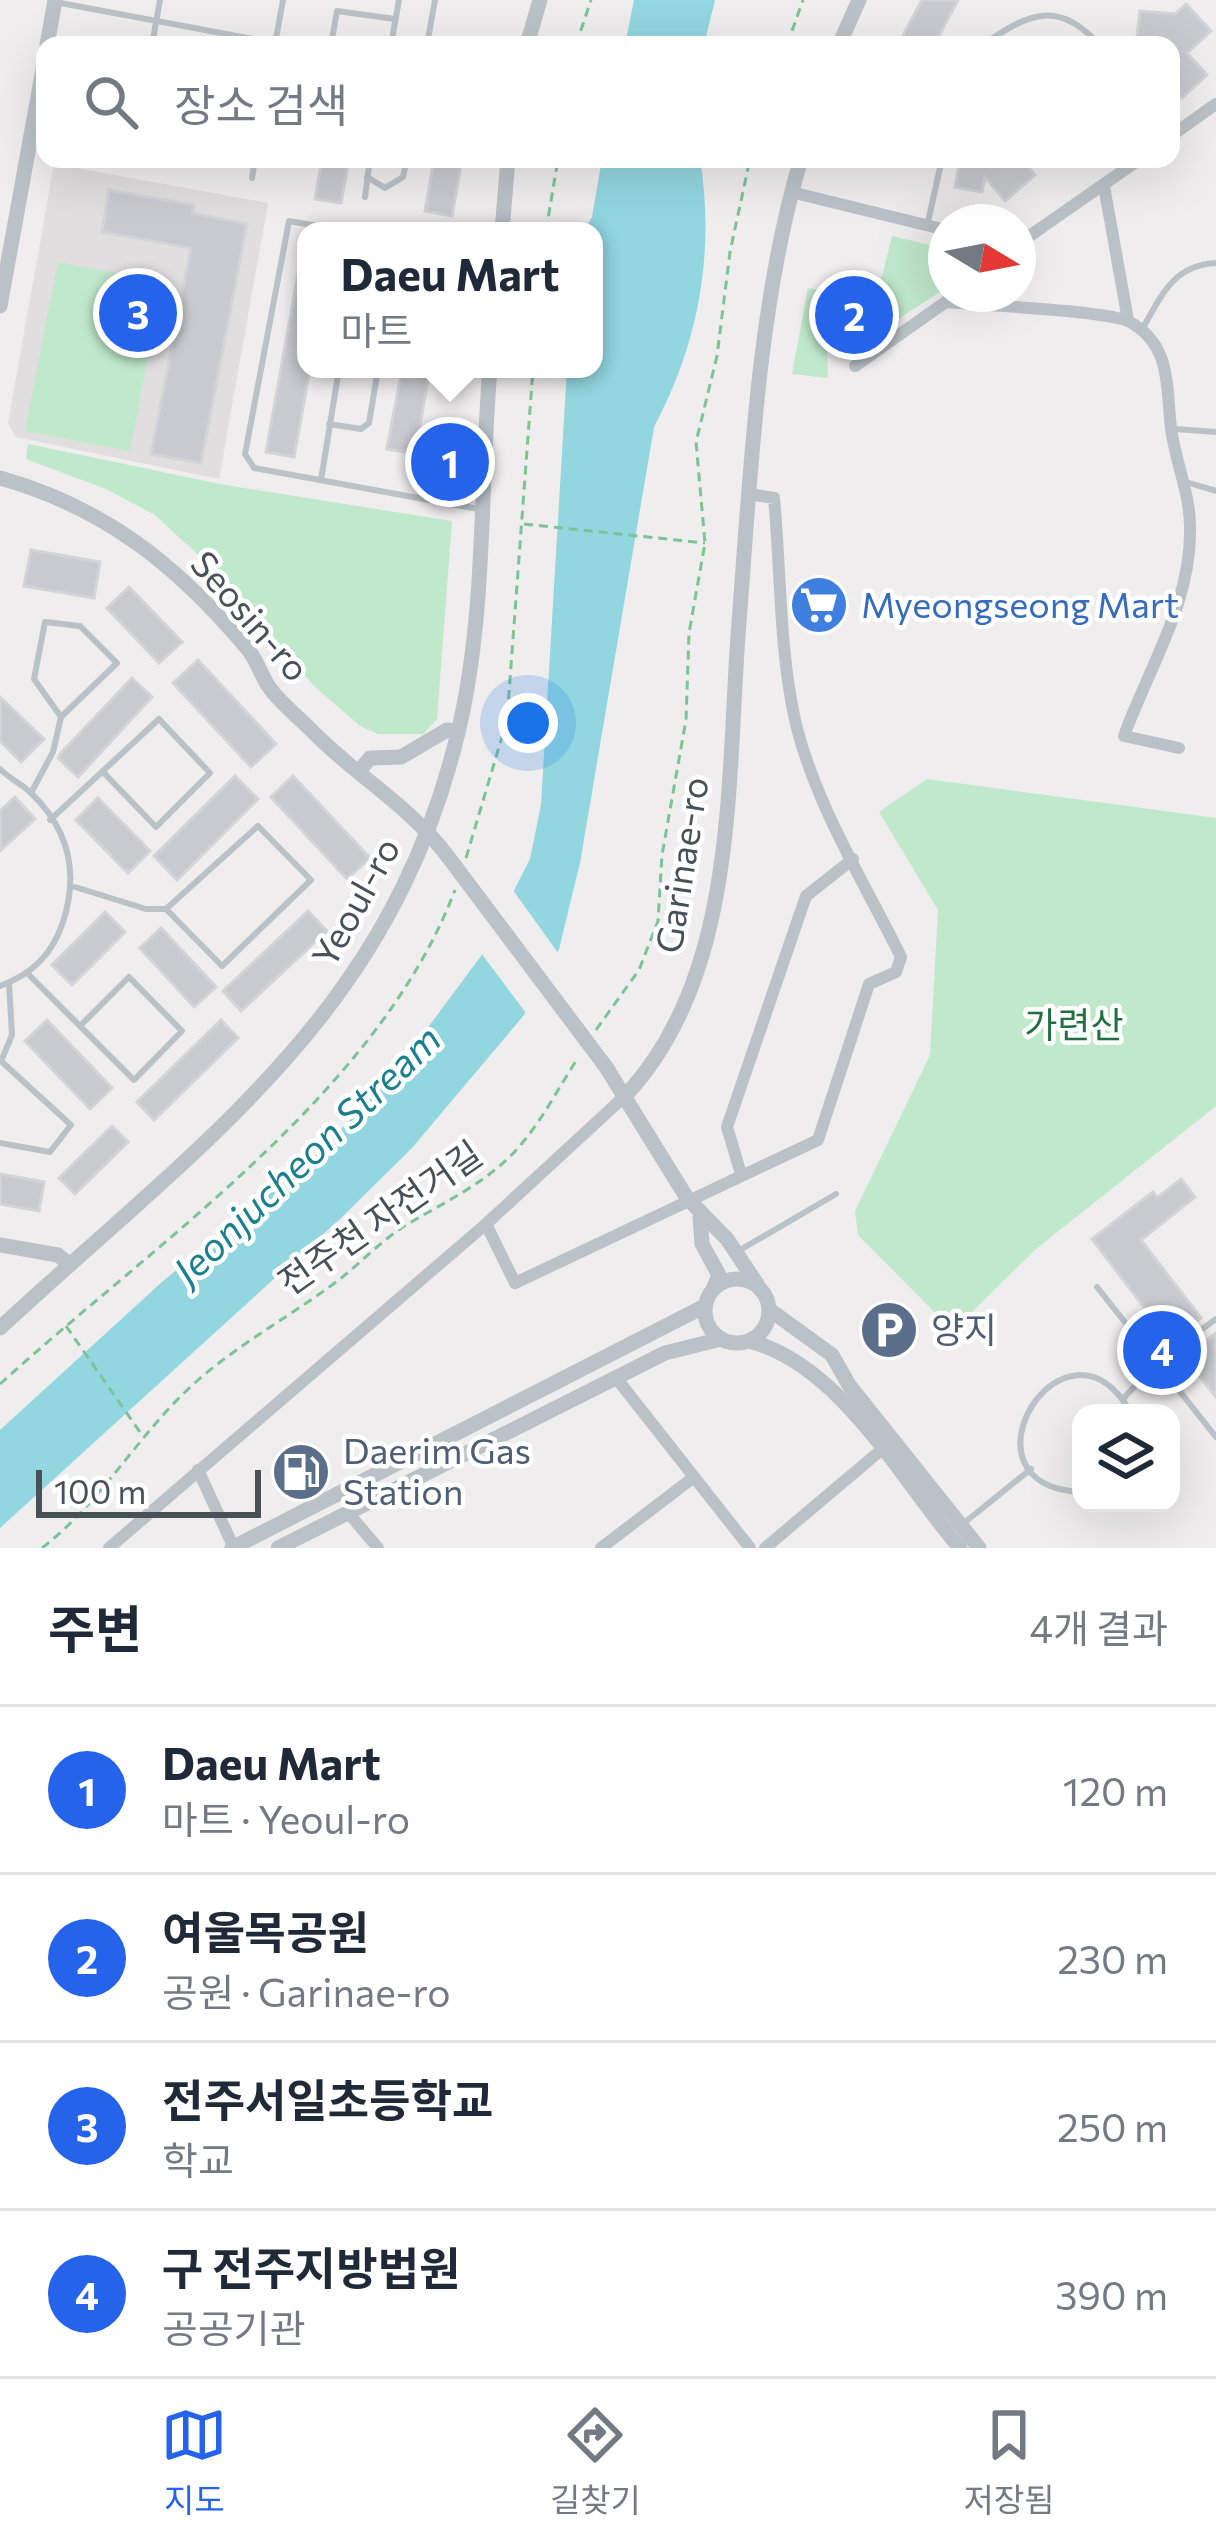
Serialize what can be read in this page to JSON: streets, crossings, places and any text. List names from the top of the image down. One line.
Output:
{"streets":{"street":["Seosin-ro","Garinae-ro","Yeoul-ro"],"path":["전주천 자전거길"]},"crossings":[["Seosin-ro","Garinae-ro"],["Seosin-ro","Yeoul-ro"]],"water":["Jeonjucheon Stream"],"parks":["가련산"],"places":{"supermarket":["Myeongseong Mart"],"parking":["양지"],"fuel station":["Daerim Gas Station"]},"scale_bar":"100 m","north":"right","page":{"search":"장소 검색","popup":["Daeu Mart","마트"],"pins":["3","2","1","4"],"scale":"100 m","heading":["주변","4개 결과"],"list":[{"mark":"1","name":"Daeu Mart","note":"마트 · Yeoul-ro","value":"120 m"},{"mark":"2","name":"여울목공원","note":"공원 · Garinae-ro","value":"230 m"},{"mark":"3","name":"전주서일초등학교","note":"학교","value":"250 m"},{"mark":"4","name":"구 전주지방법원","note":"공공기관","value":"390 m"}],"nav":["지도","길찾기","저장됨"]}}
